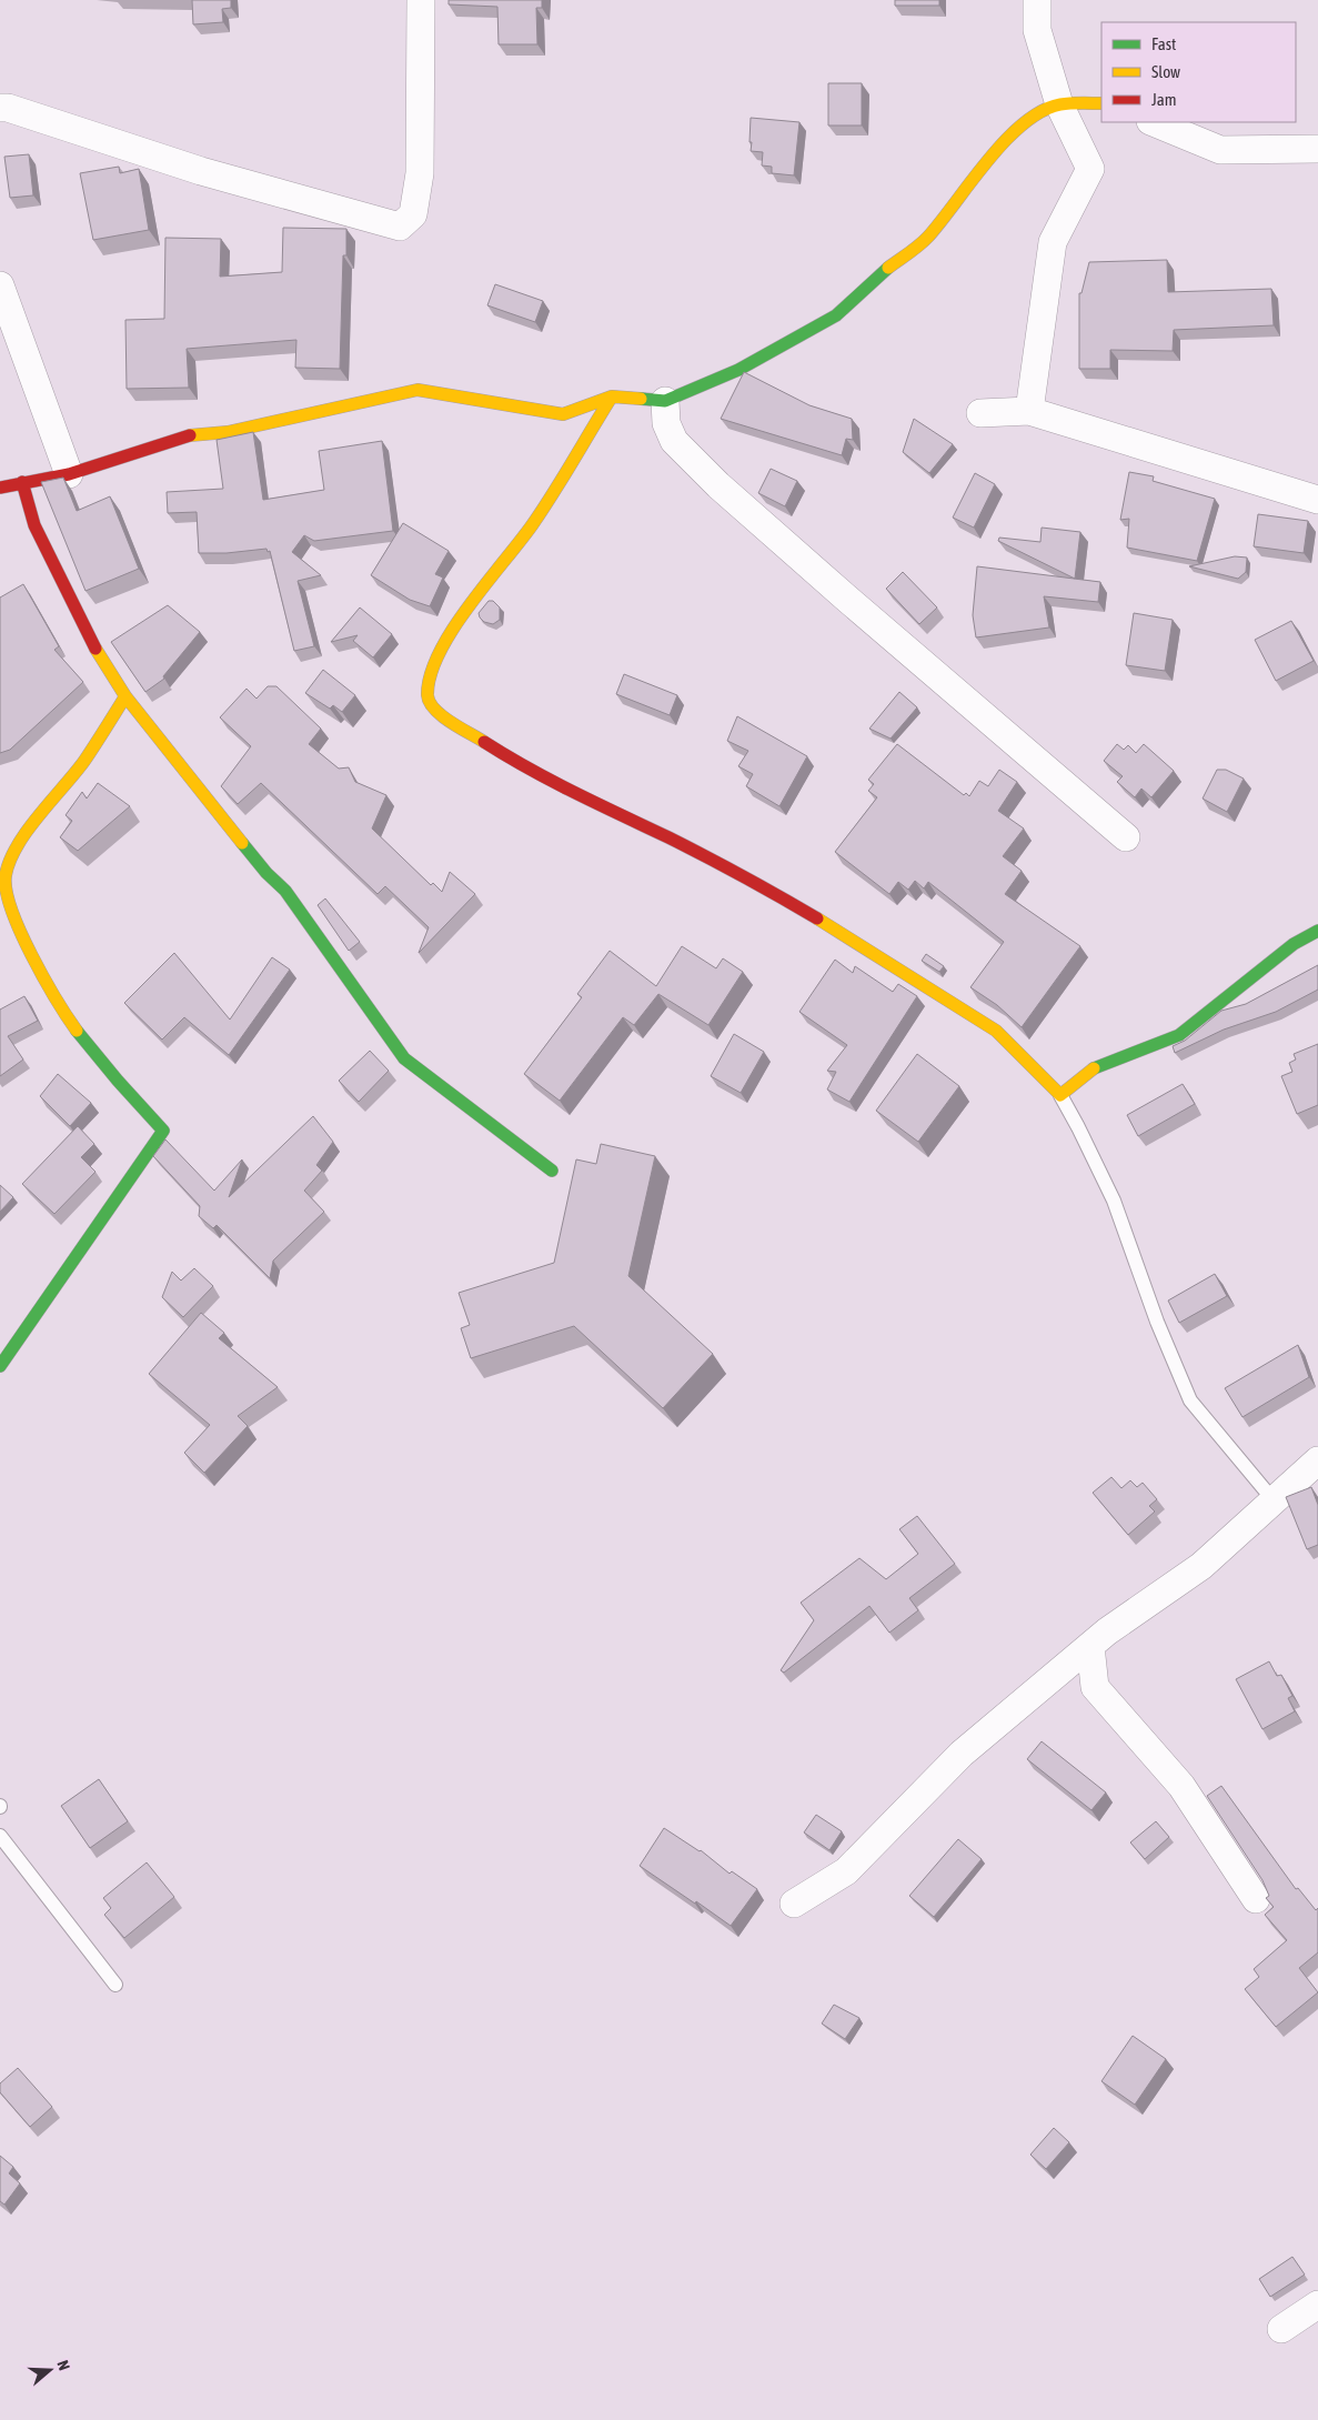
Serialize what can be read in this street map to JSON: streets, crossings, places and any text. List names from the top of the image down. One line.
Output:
{"legend":["Fast","Slow","Jam"],"north":"right"}
